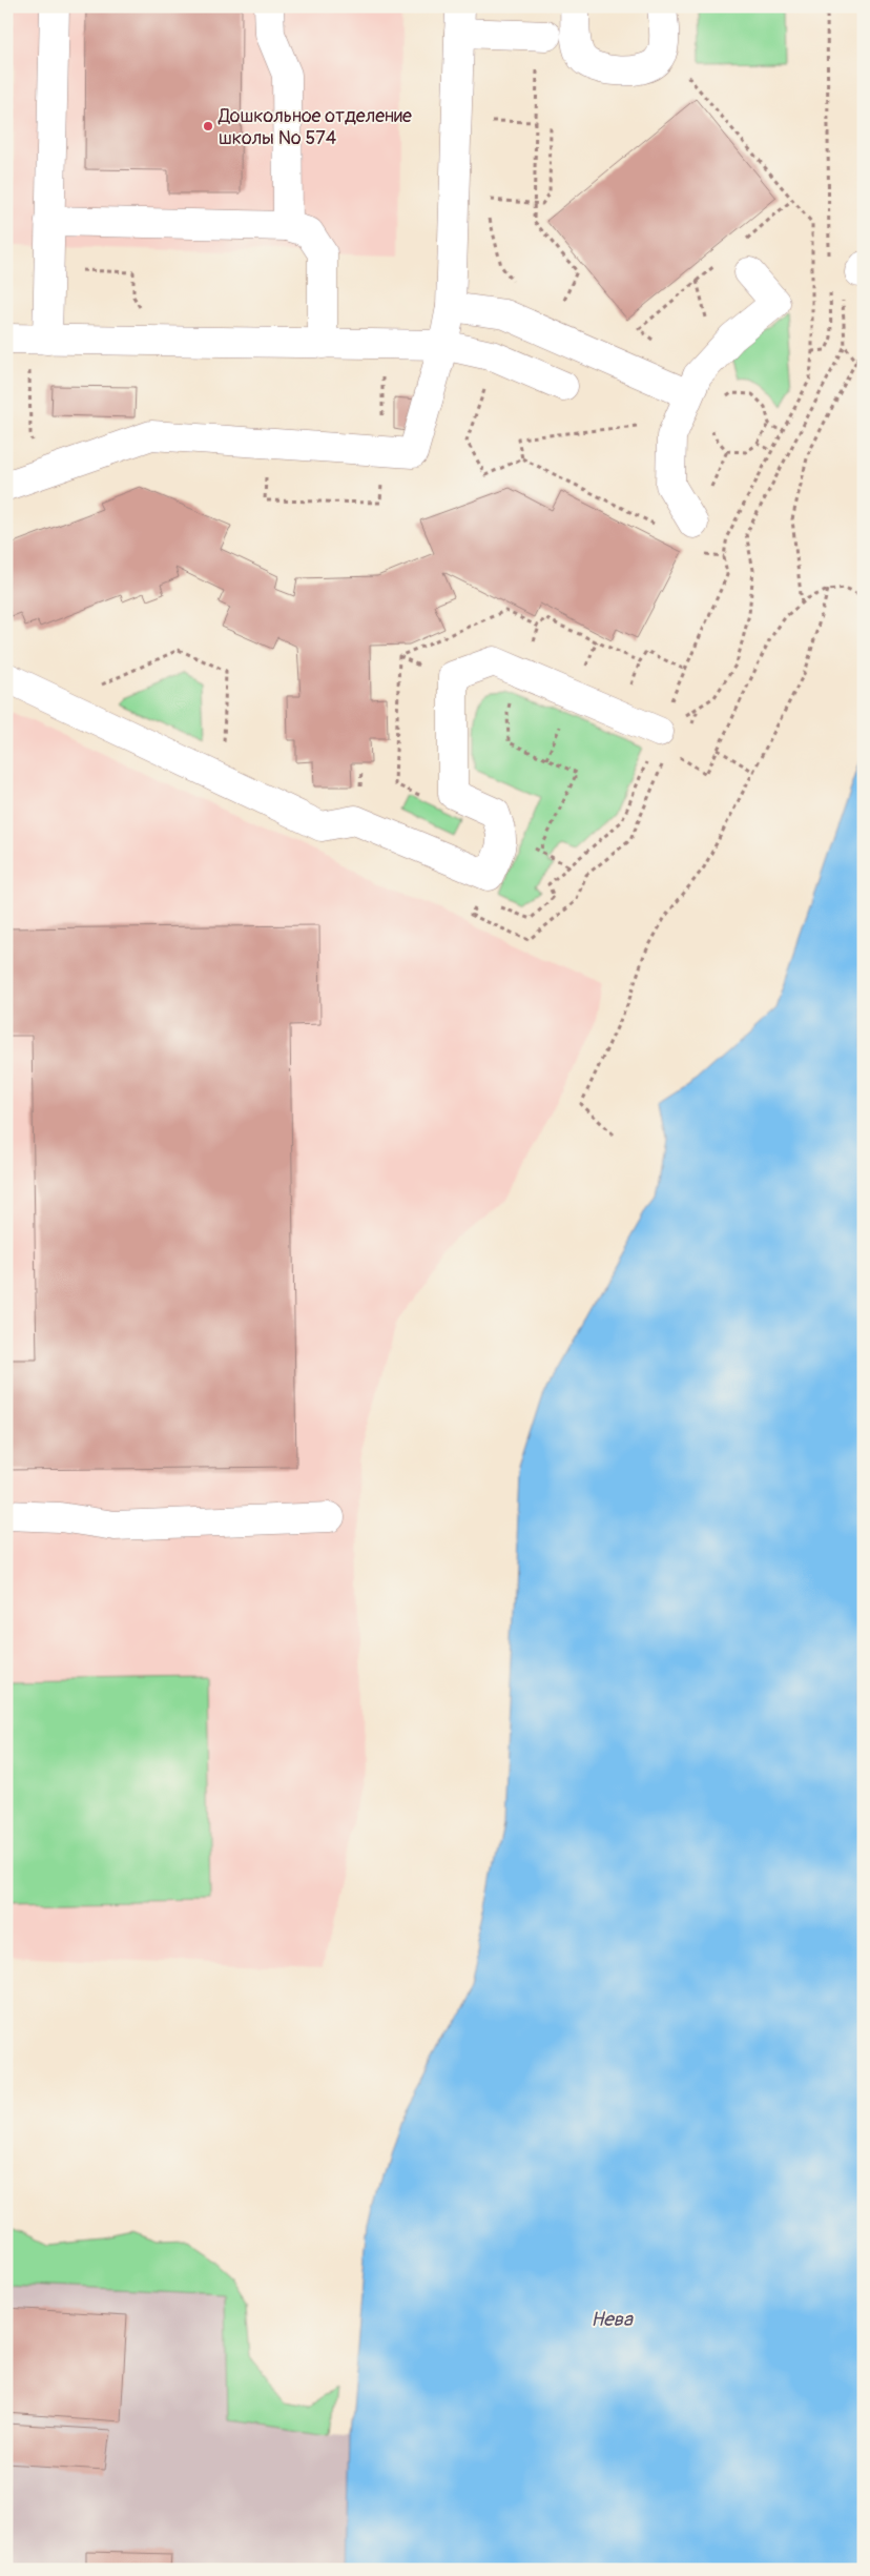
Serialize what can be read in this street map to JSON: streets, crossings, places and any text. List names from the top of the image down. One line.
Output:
{"water":["Нева"],"places":["Дошкольное отделение школы № 574"]}
